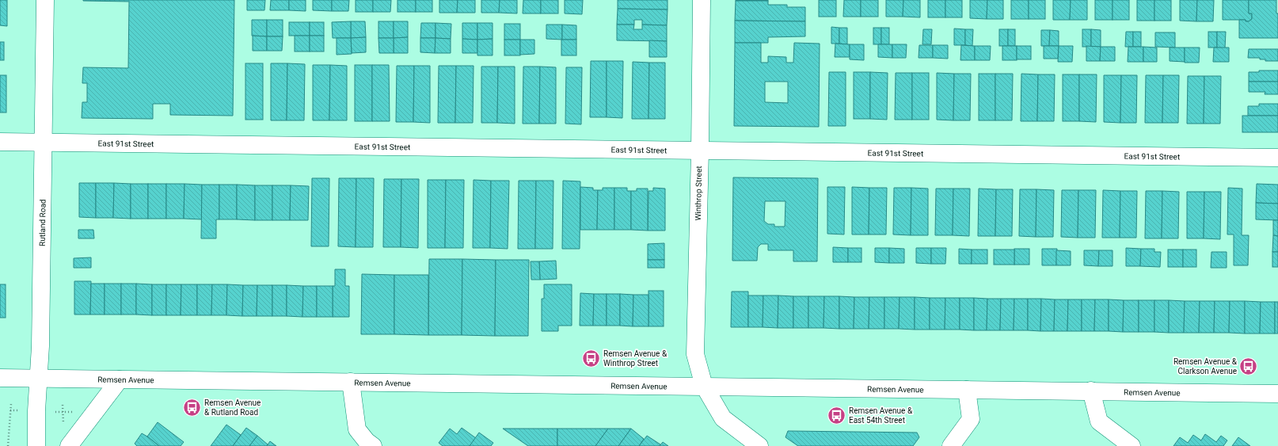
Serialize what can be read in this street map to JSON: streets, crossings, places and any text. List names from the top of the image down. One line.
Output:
{"streets":{"street":["East 91st Street","Winthrop Street","Rutland Road","Remsen Avenue"]},"crossings":[["East 91st Street","Winthrop Street"],["East 91st Street","Rutland Road"],["Winthrop Street","Remsen Avenue"],["Rutland Road","Remsen Avenue"]],"places":{"bus stop":["Remsen Avenue & Winthrop Street","Remsen Avenue & Clarkson Avenue","Remsen Avenue & Rutland Road","Remsen Avenue & East 54th Street"]}}
